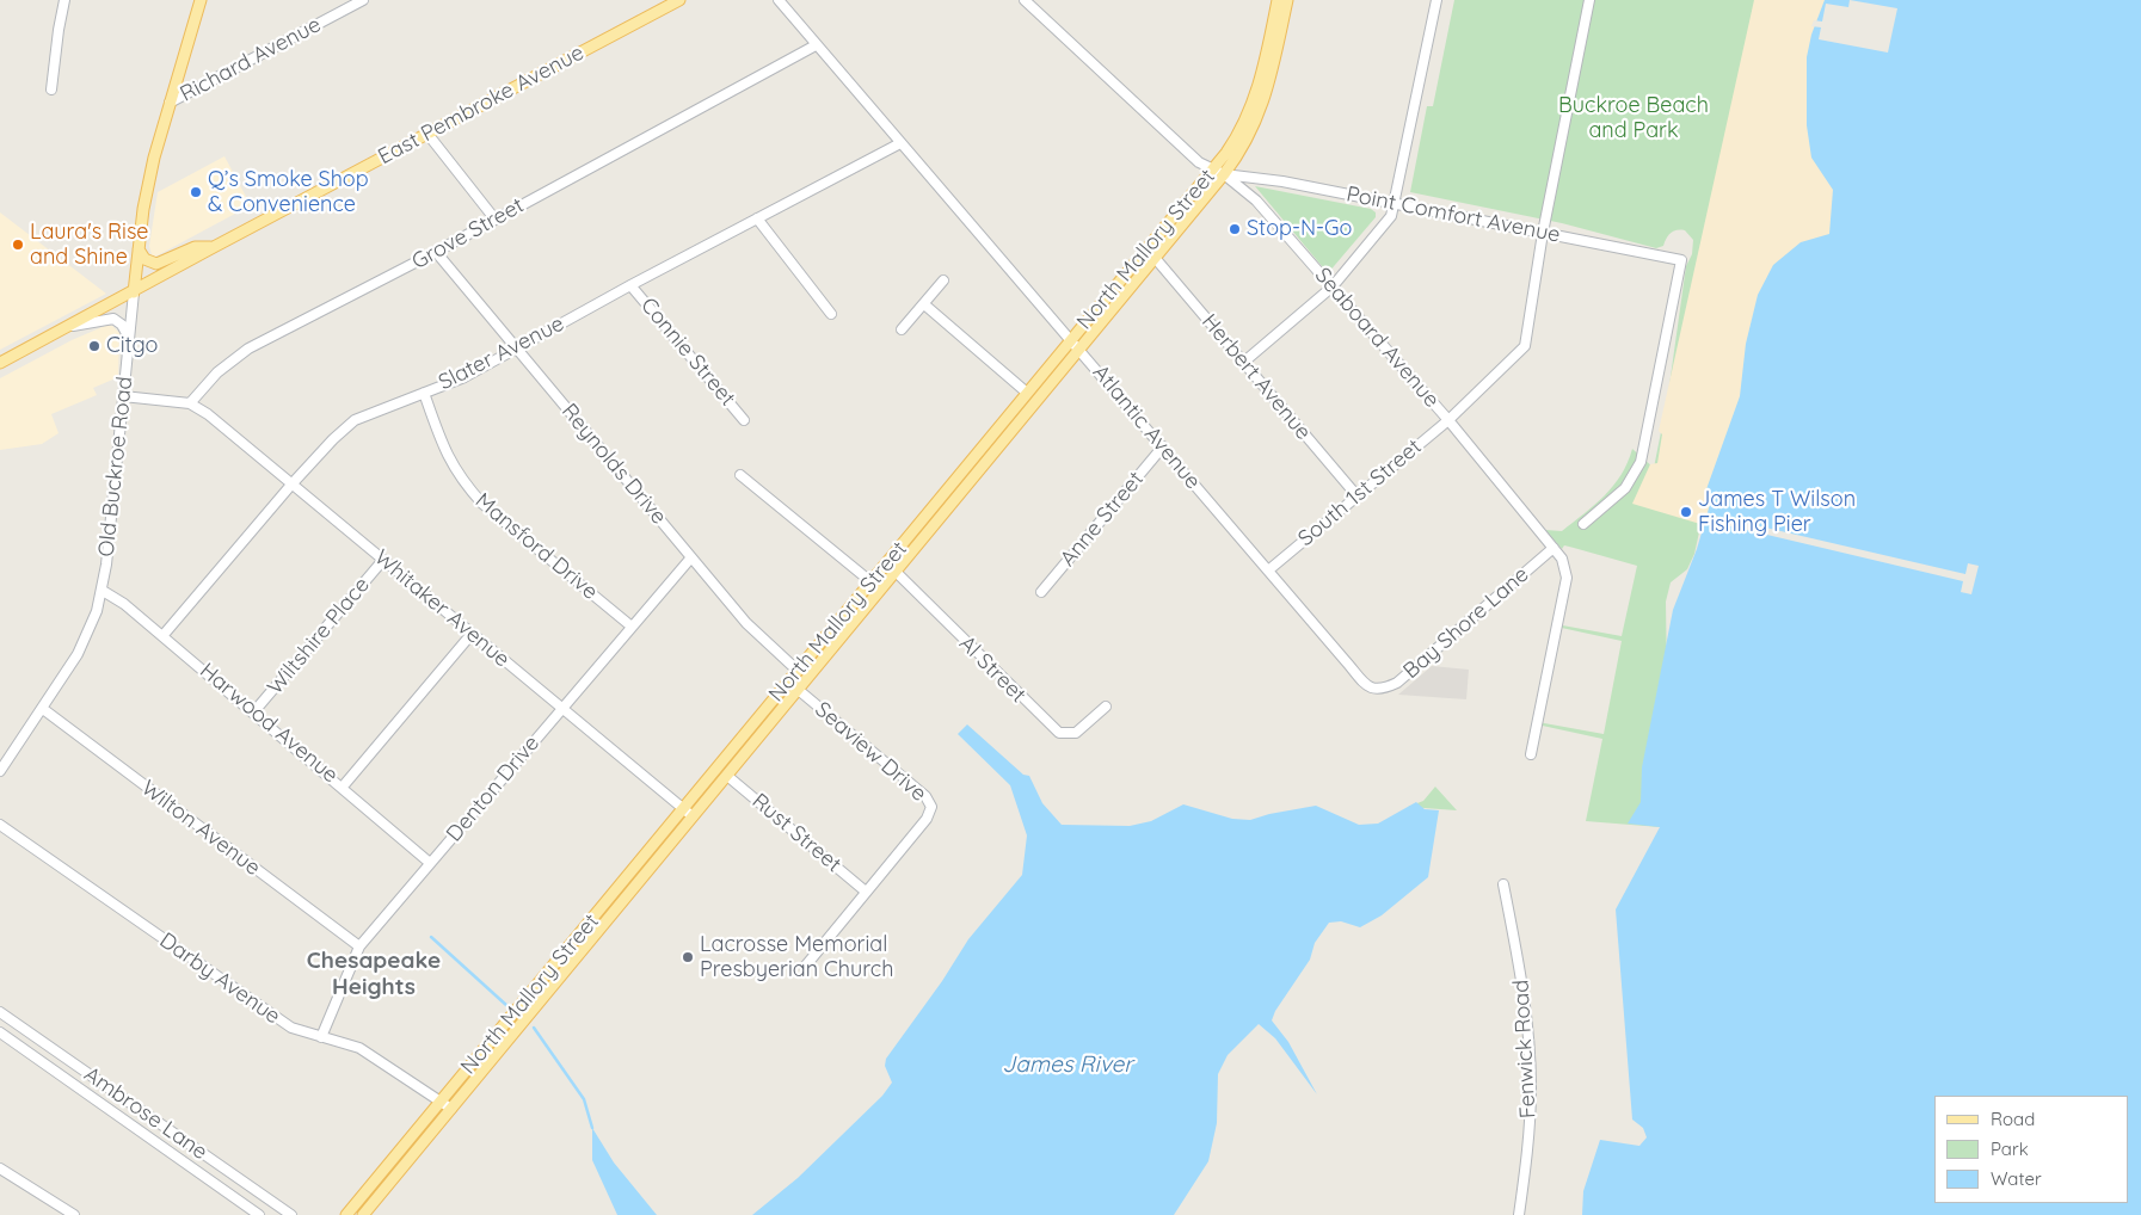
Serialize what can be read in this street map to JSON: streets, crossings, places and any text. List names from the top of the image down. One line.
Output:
{"streets":{"main road":["East Pembroke Avenue","North Mallory Street","Old Buckroe Road"],"street":["Richard Avenue","Point Comfort Avenue","Grove Street","Seaboard Avenue","Connie Street","Slater Avenue","Herbert Avenue","Atlantic Avenue","Reynolds Drive","South 1st Street","Anne Street","Mansford Drive","Whitaker Avenue","Bay Shore Lane","Wiltshire Place","Al Street","Harwood Avenue","Seaview Drive","Denton Drive","Wilton Avenue","Rust Street","Darby Avenue","Fenwick Road","Ambrose Lane"]},"crossings":[["Richard Avenue","Old Buckroe Road"],["East Pembroke Avenue","Old Buckroe Road"],["Point Comfort Avenue","North Mallory Street"],["Point Comfort Avenue","Seaboard Avenue"],["Point Comfort Avenue","South 1st Street"],["Grove Street","Atlantic Avenue"],["Grove Street","Reynolds Drive"],["Grove Street","Whitaker Avenue"],["North Mallory Street","Seaboard Avenue"],["North Mallory Street","Herbert Avenue"],["North Mallory Street","Atlantic Avenue"],["North Mallory Street","Reynolds Drive"],["North Mallory Street","Whitaker Avenue"],["North Mallory Street","Al Street"],["North Mallory Street","Seaview Drive"],["North Mallory Street","Rust Street"],["North Mallory Street","Darby Avenue"],["Seaboard Avenue","South 1st Street"],["Seaboard Avenue","Bay Shore Lane"],["Connie Street","Slater Avenue"],["Slater Avenue","Atlantic Avenue"],["Slater Avenue","Reynolds Drive"],["Slater Avenue","Mansford Drive"],["Slater Avenue","Whitaker Avenue"],["Slater Avenue","Harwood Avenue"],["Herbert Avenue","South 1st Street"],["Atlantic Avenue","South 1st Street"],["Atlantic Avenue","Anne Street"],["Atlantic Avenue","Bay Shore Lane"],["Reynolds Drive","Denton Drive"],["Old Buckroe Road","Harwood Avenue"],["Old Buckroe Road","Wilton Avenue"],["Mansford Drive","Denton Drive"],["Whitaker Avenue","Wiltshire Place"],["Whitaker Avenue","Denton Drive"],["Wiltshire Place","Harwood Avenue"],["Harwood Avenue","Denton Drive"],["Seaview Drive","Rust Street"],["Denton Drive","Wilton Avenue"],["Denton Drive","Darby Avenue"]],"districts":["Chesapeake Heights"],"water":["James River"],"parks":["Buckroe Beach and Park"],"places":["Q’s Smoke Shop & Convenience","Stop-N-Go","Laura's Rise and Shine","Citgo","James T Wilson Fishing Pier","Lacrosse Memorial Presbyerian Church"],"legend":["Road","Park","Water"]}
